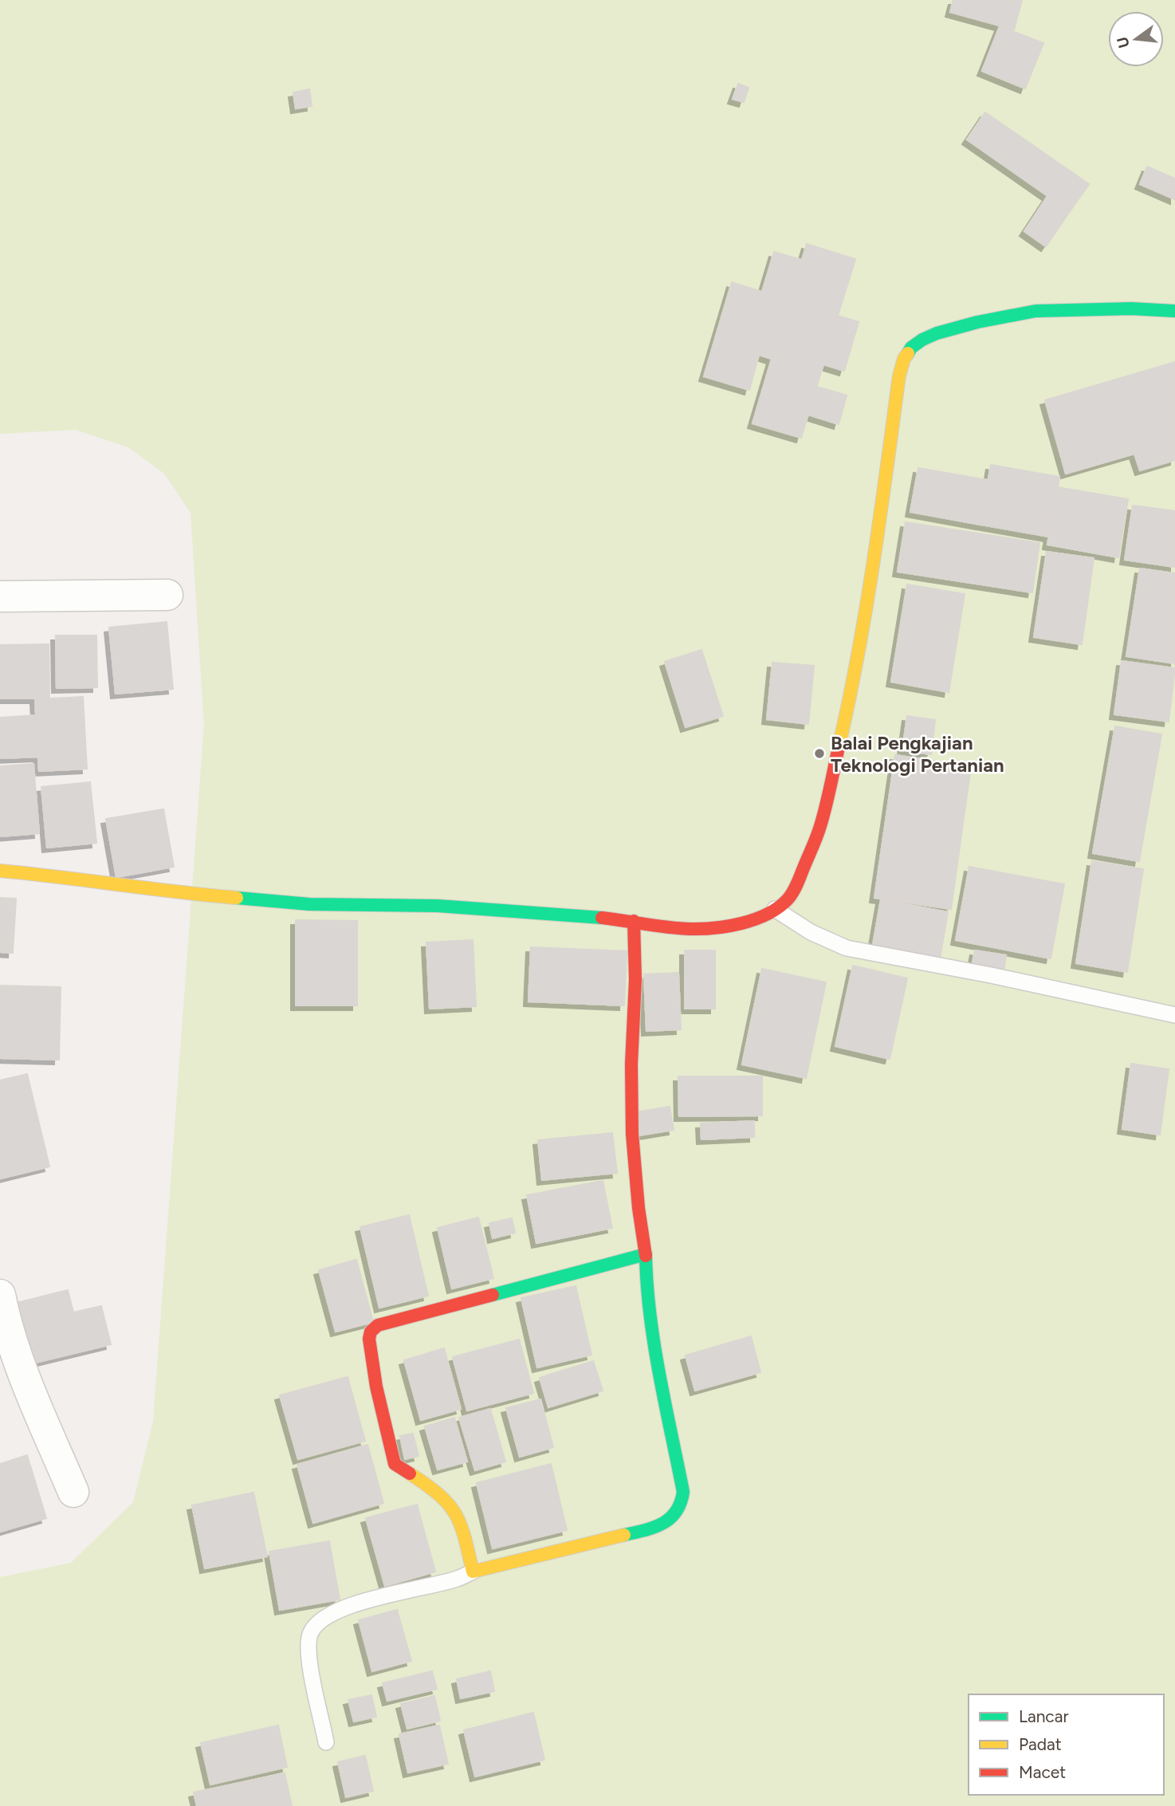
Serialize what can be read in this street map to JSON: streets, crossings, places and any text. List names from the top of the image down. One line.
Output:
{"places":["Balai Pengkajian Teknologi Pertanian"],"legend":["Lancar","Padat","Macet"],"north":"left"}
